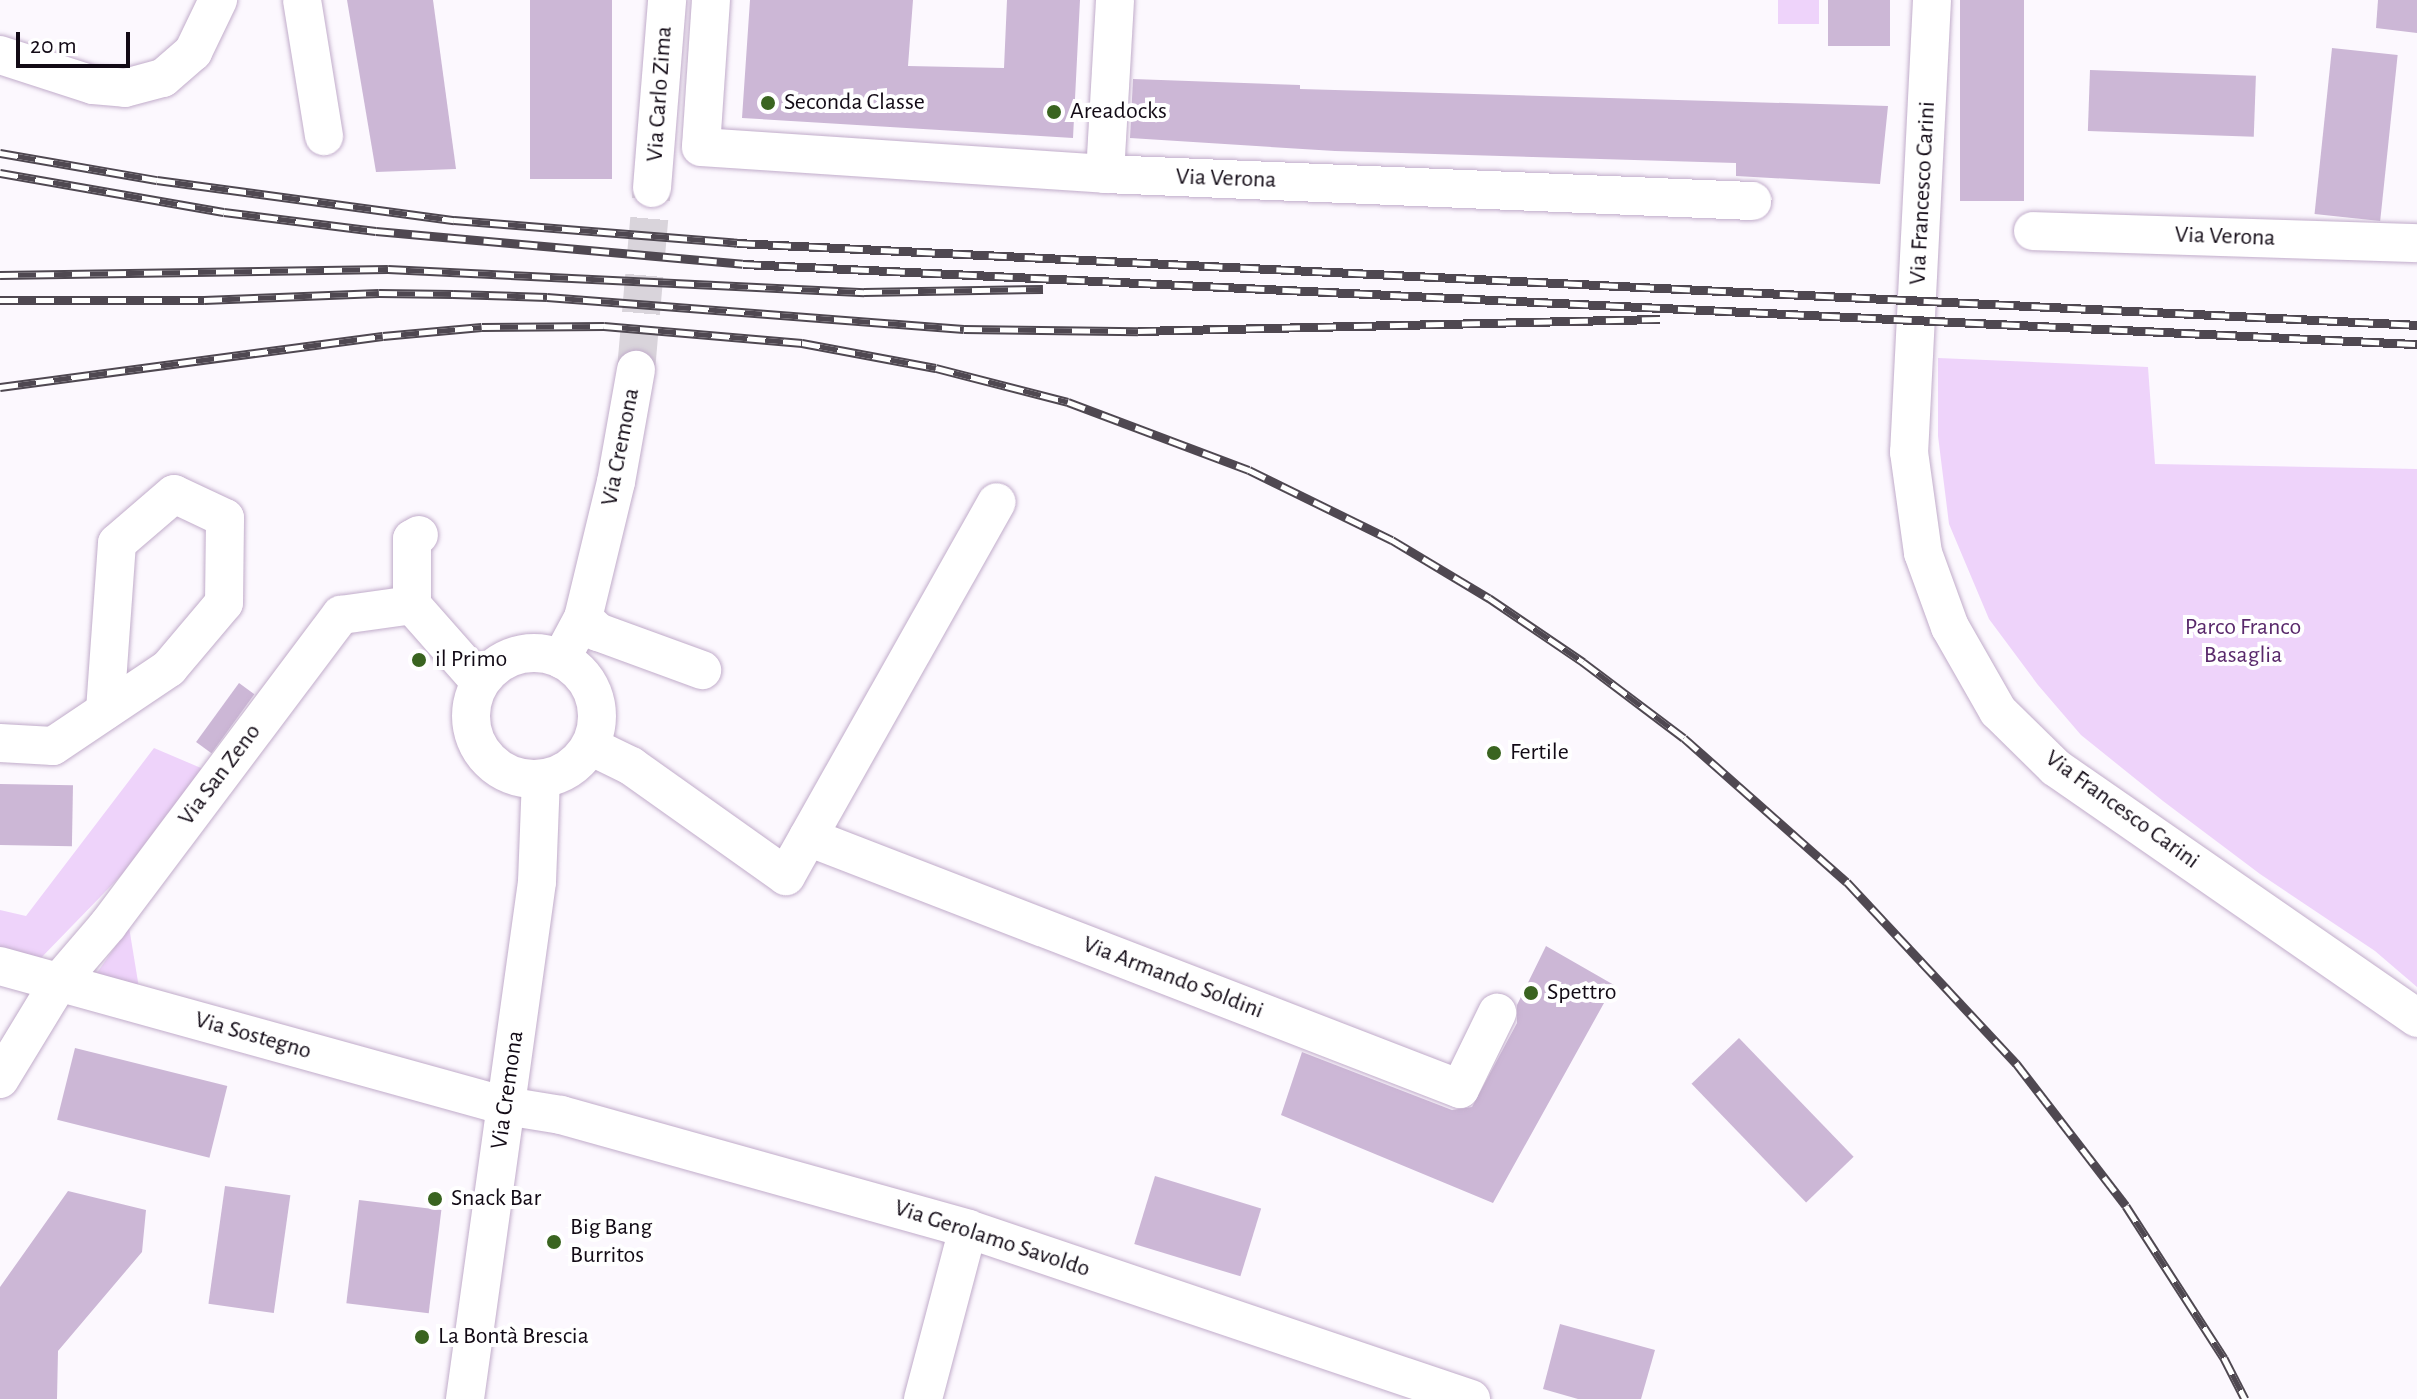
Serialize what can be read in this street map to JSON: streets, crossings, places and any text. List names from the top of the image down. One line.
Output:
{"streets":{"street":["Via Carlo Zima","Via Verona","Via Francesco Carini","Via Cremona","Via San Zeno","Via Armando Soldini","Via Sostegno","Via Gerolamo Savoldo"]},"crossings":[["Via Carlo Zima","Via Verona"],["Via Cremona","Via Sostegno"],["Via Cremona","Via Gerolamo Savoldo"],["Via San Zeno","Via Sostegno"],["Via Sostegno","Via Gerolamo Savoldo"]],"parks":["Parco Franco Basaglia"],"places":["Seconda Classe","Areadocks","il Primo","Fertile","Spettro","Snack Bar","Big Bang Burritos","La Bontà Brescia"],"scale_bar":"20 m"}
